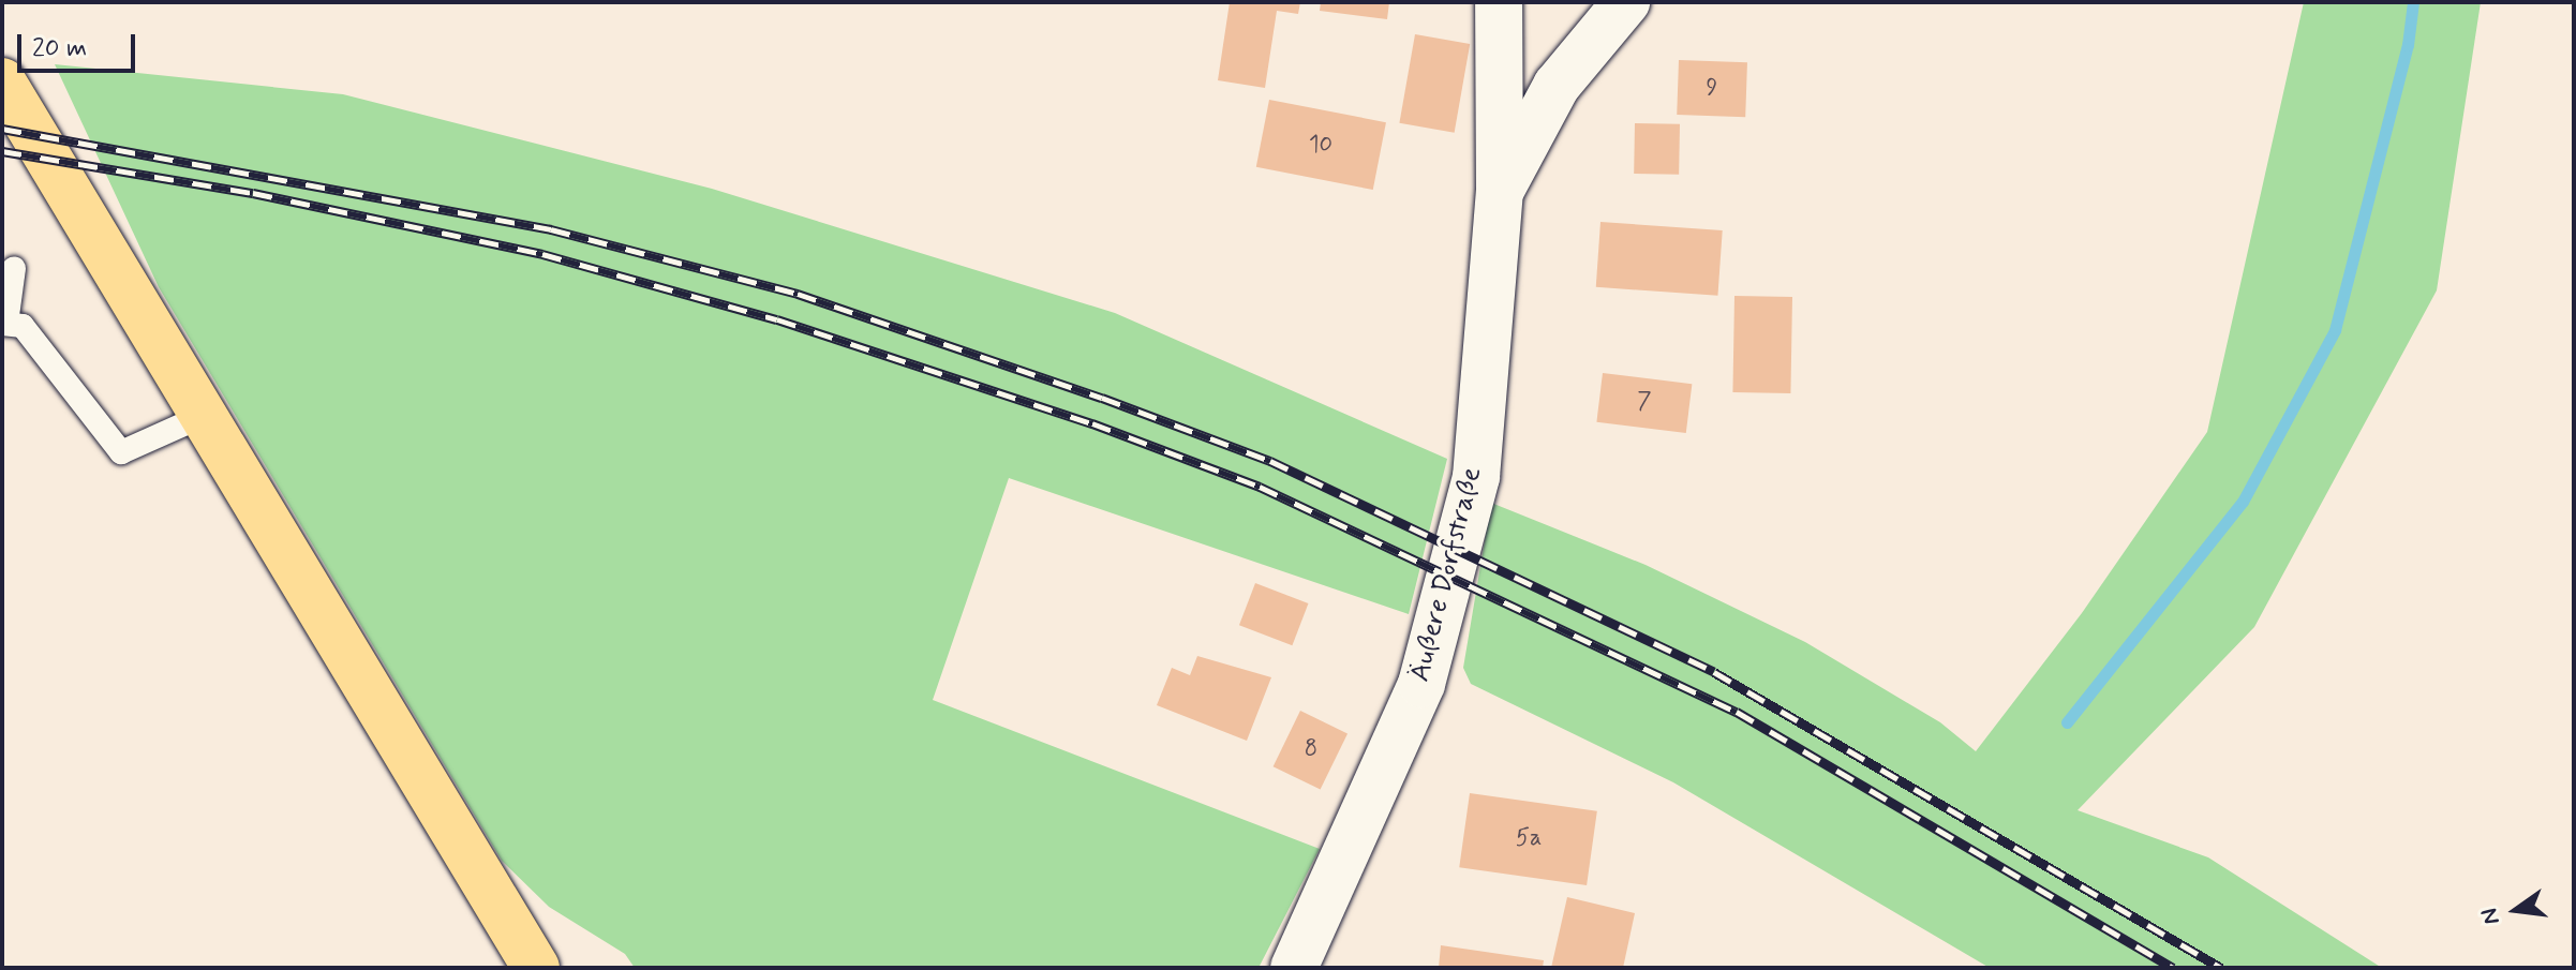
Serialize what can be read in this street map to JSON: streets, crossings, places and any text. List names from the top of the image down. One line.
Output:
{"streets":{"street":["Äußere Dorfstraße"]},"house_numbers":["9","10","7","8","5a"],"scale_bar":"20 m","north":"left"}
